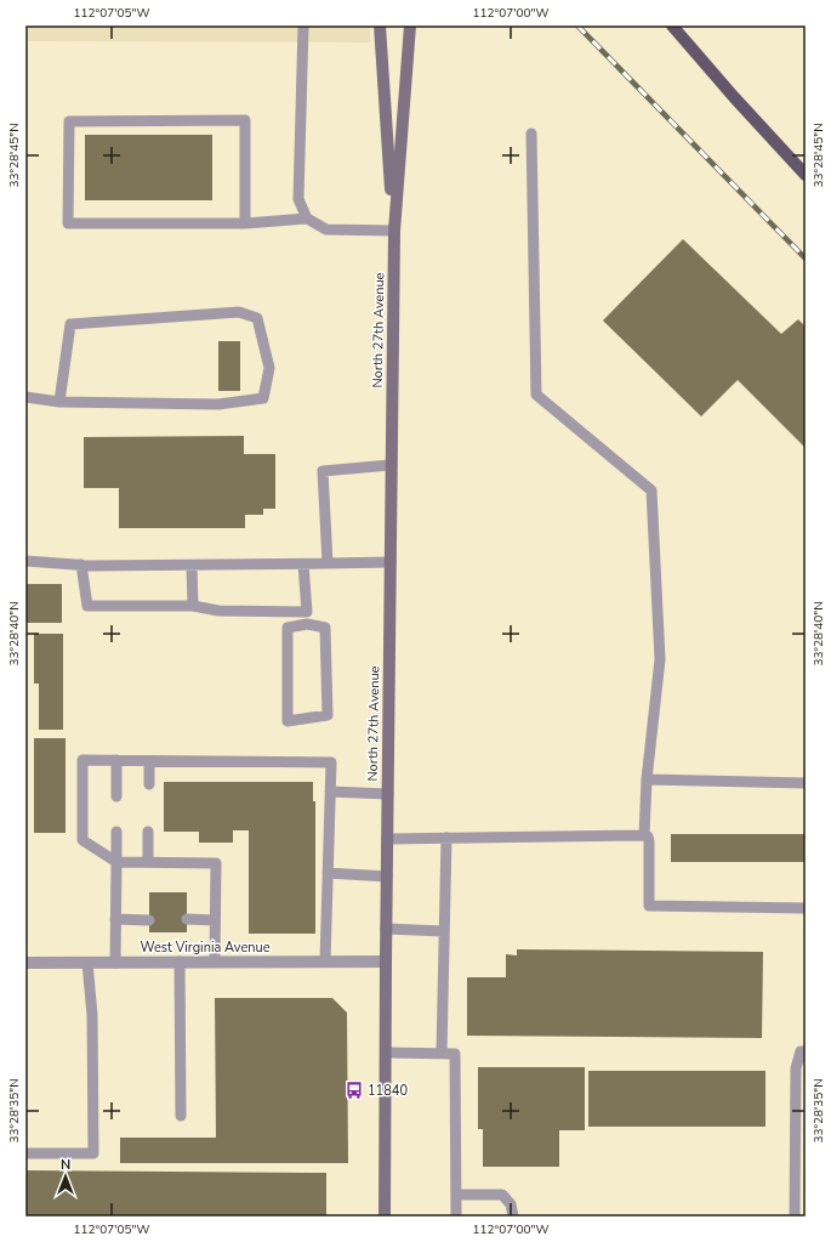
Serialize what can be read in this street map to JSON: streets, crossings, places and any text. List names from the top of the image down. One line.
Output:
{"streets":{"main road":["North 27th Avenue"],"street":["West Virginia Avenue"]},"crossings":[["North 27th Avenue","West Virginia Avenue"]],"places":{"bus stop":["11840"]},"north":"top","coordinates":["112°07'05\"W","112°07'00\"W","33°28'45\"N","33°28'40\"N","33°28'35\"N"]}
